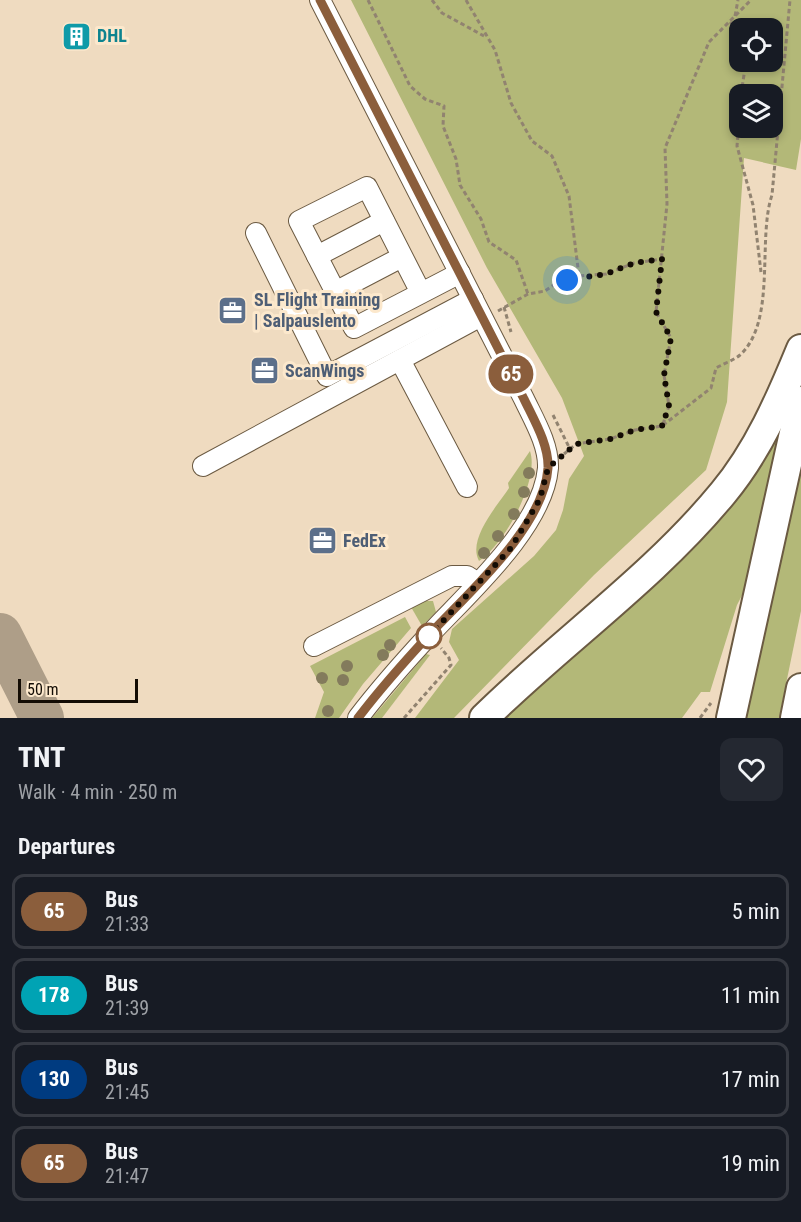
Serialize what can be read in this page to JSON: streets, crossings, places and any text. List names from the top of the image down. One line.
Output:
{"places":{"building":["DHL"],"office":["SL Flight Training | Salpauslento","ScanWings","FedEx"]},"lines":["bus line 65"],"scale_bar":"50 m","page":{"on_map":"65","scale":"50 m","heading":[["TNT","Walk · 4 min · 250 m"],"Departures"],"list":[{"mark":"65","name":"Bus","note":"21:33","value":"5 min"},{"mark":"178","name":"Bus","note":"21:39","value":"11 min"},{"mark":"130","name":"Bus","note":"21:45","value":"17 min"},{"mark":"65","name":"Bus","note":"21:47","value":"19 min"}]}}
